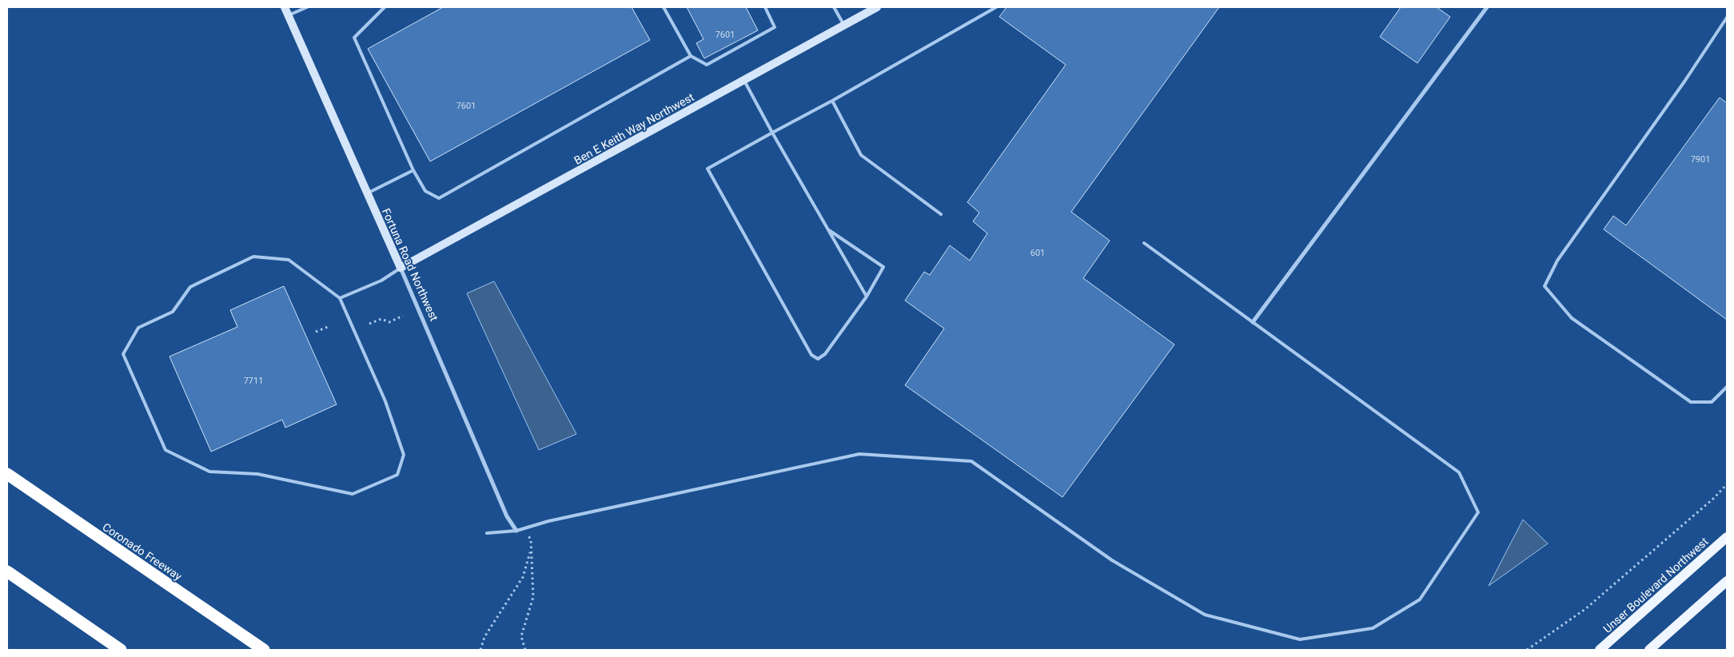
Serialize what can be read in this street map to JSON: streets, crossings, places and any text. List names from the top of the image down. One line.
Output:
{"streets":{"highway":["Coronado Freeway"],"main road":["Unser Boulevard Northwest"],"street":["Ben E Keith Way Northwest","Fortuna Road Northwest"]},"crossings":[["Ben E Keith Way Northwest","Fortuna Road Northwest"]],"house_numbers":["7601","7601","7901","601","7711"]}
